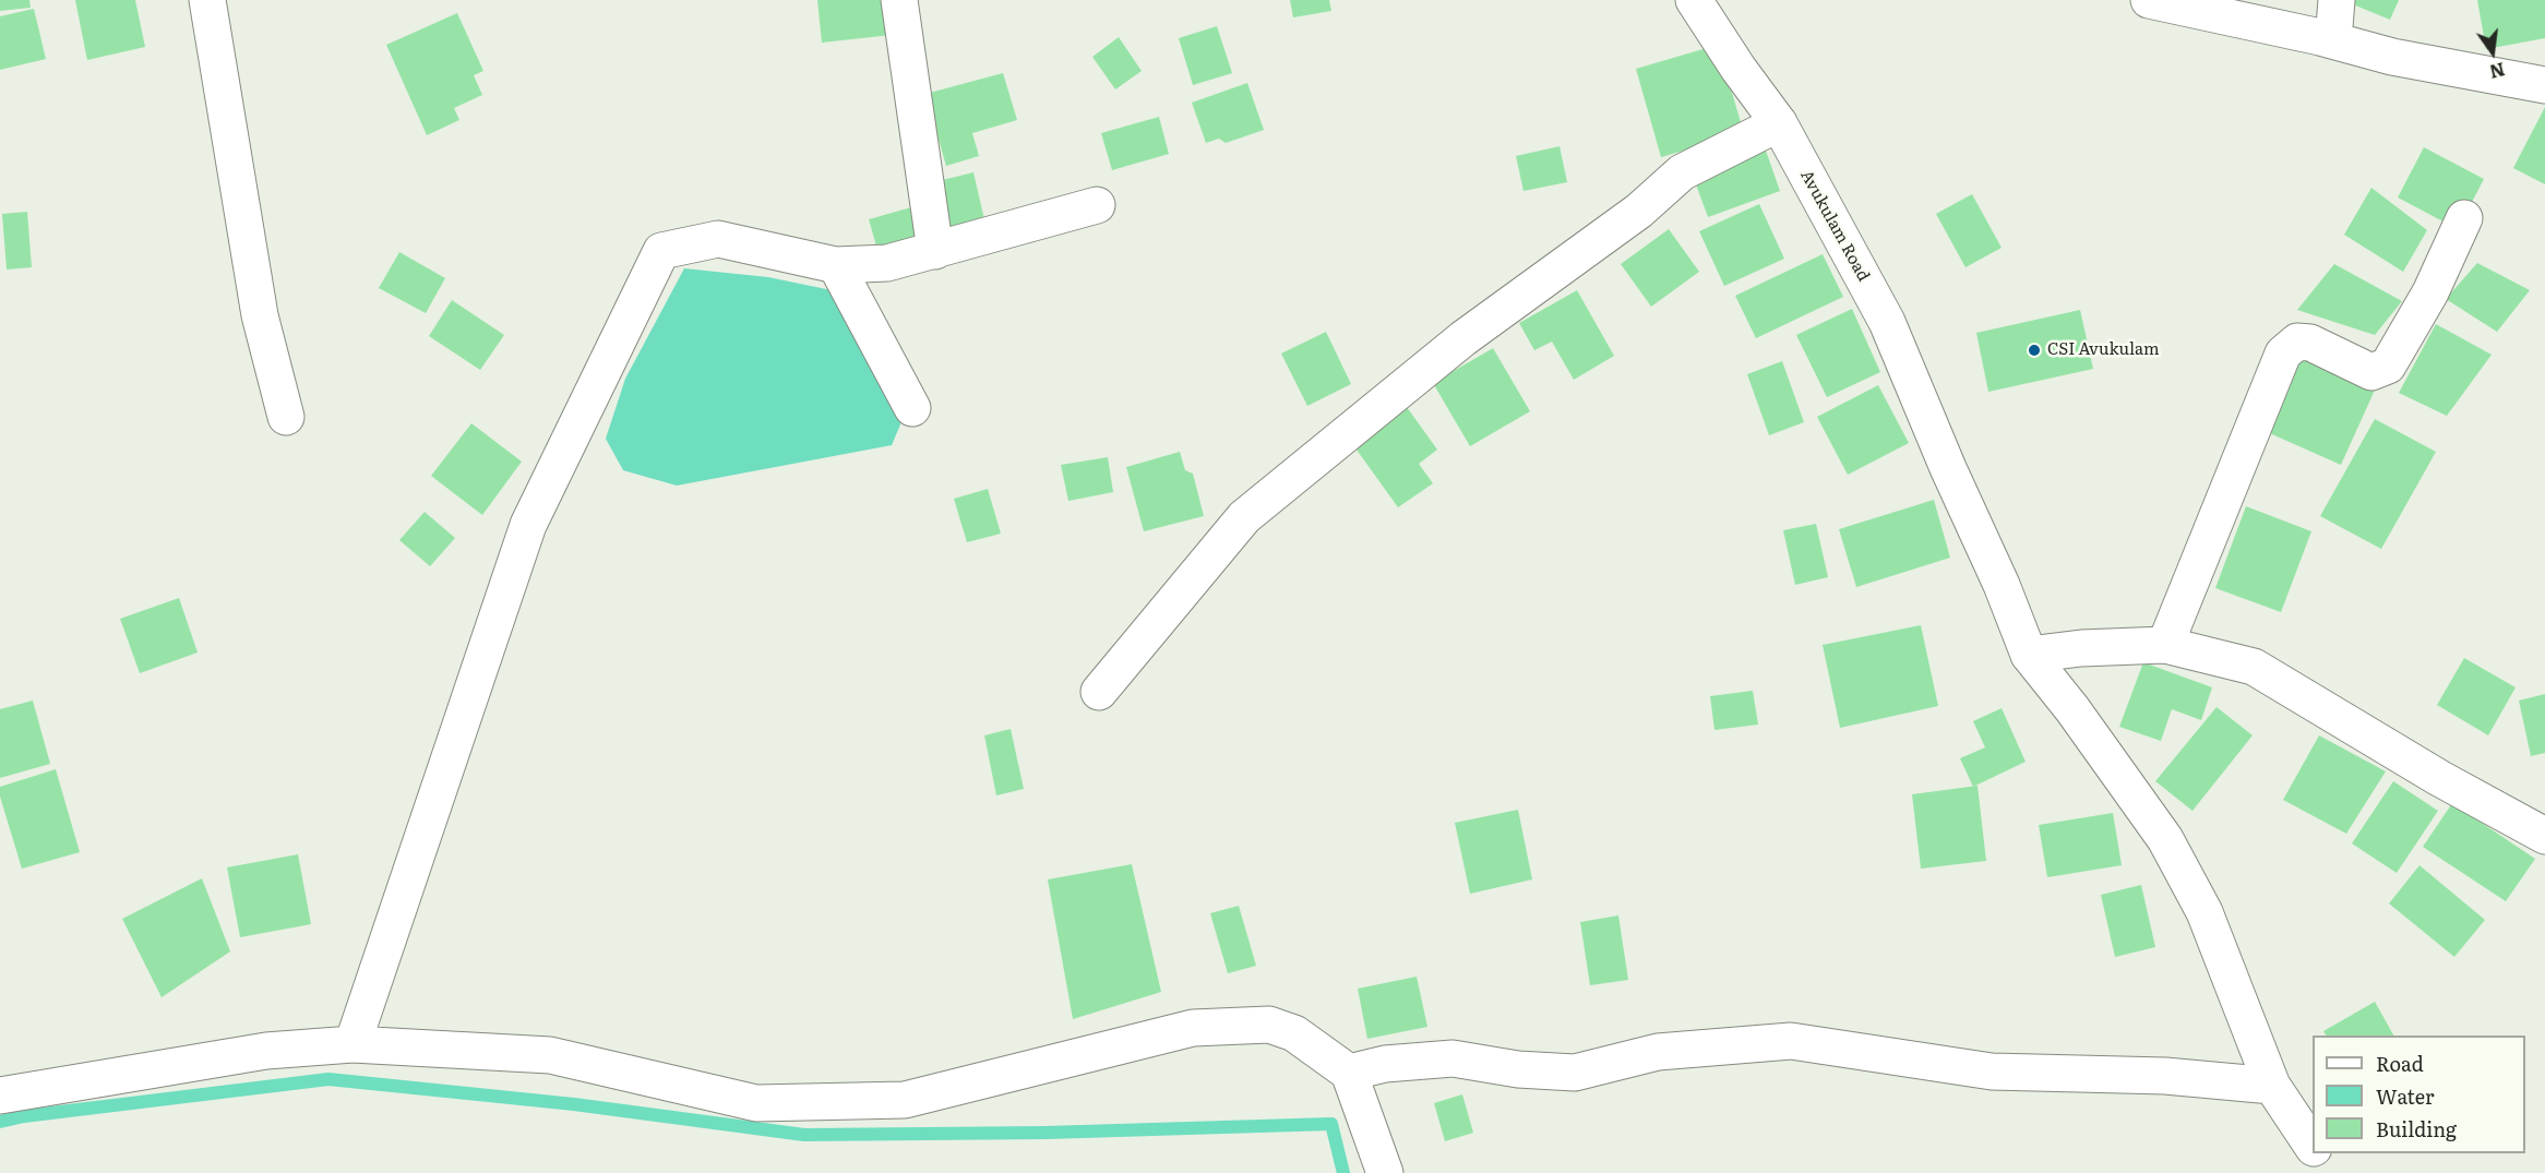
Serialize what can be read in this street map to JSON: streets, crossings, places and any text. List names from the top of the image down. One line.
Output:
{"streets":{"street":["Avukulam Road"]},"places":["CSI Avukulam"],"legend":["Road","Water","Building"],"north":"bottom"}
